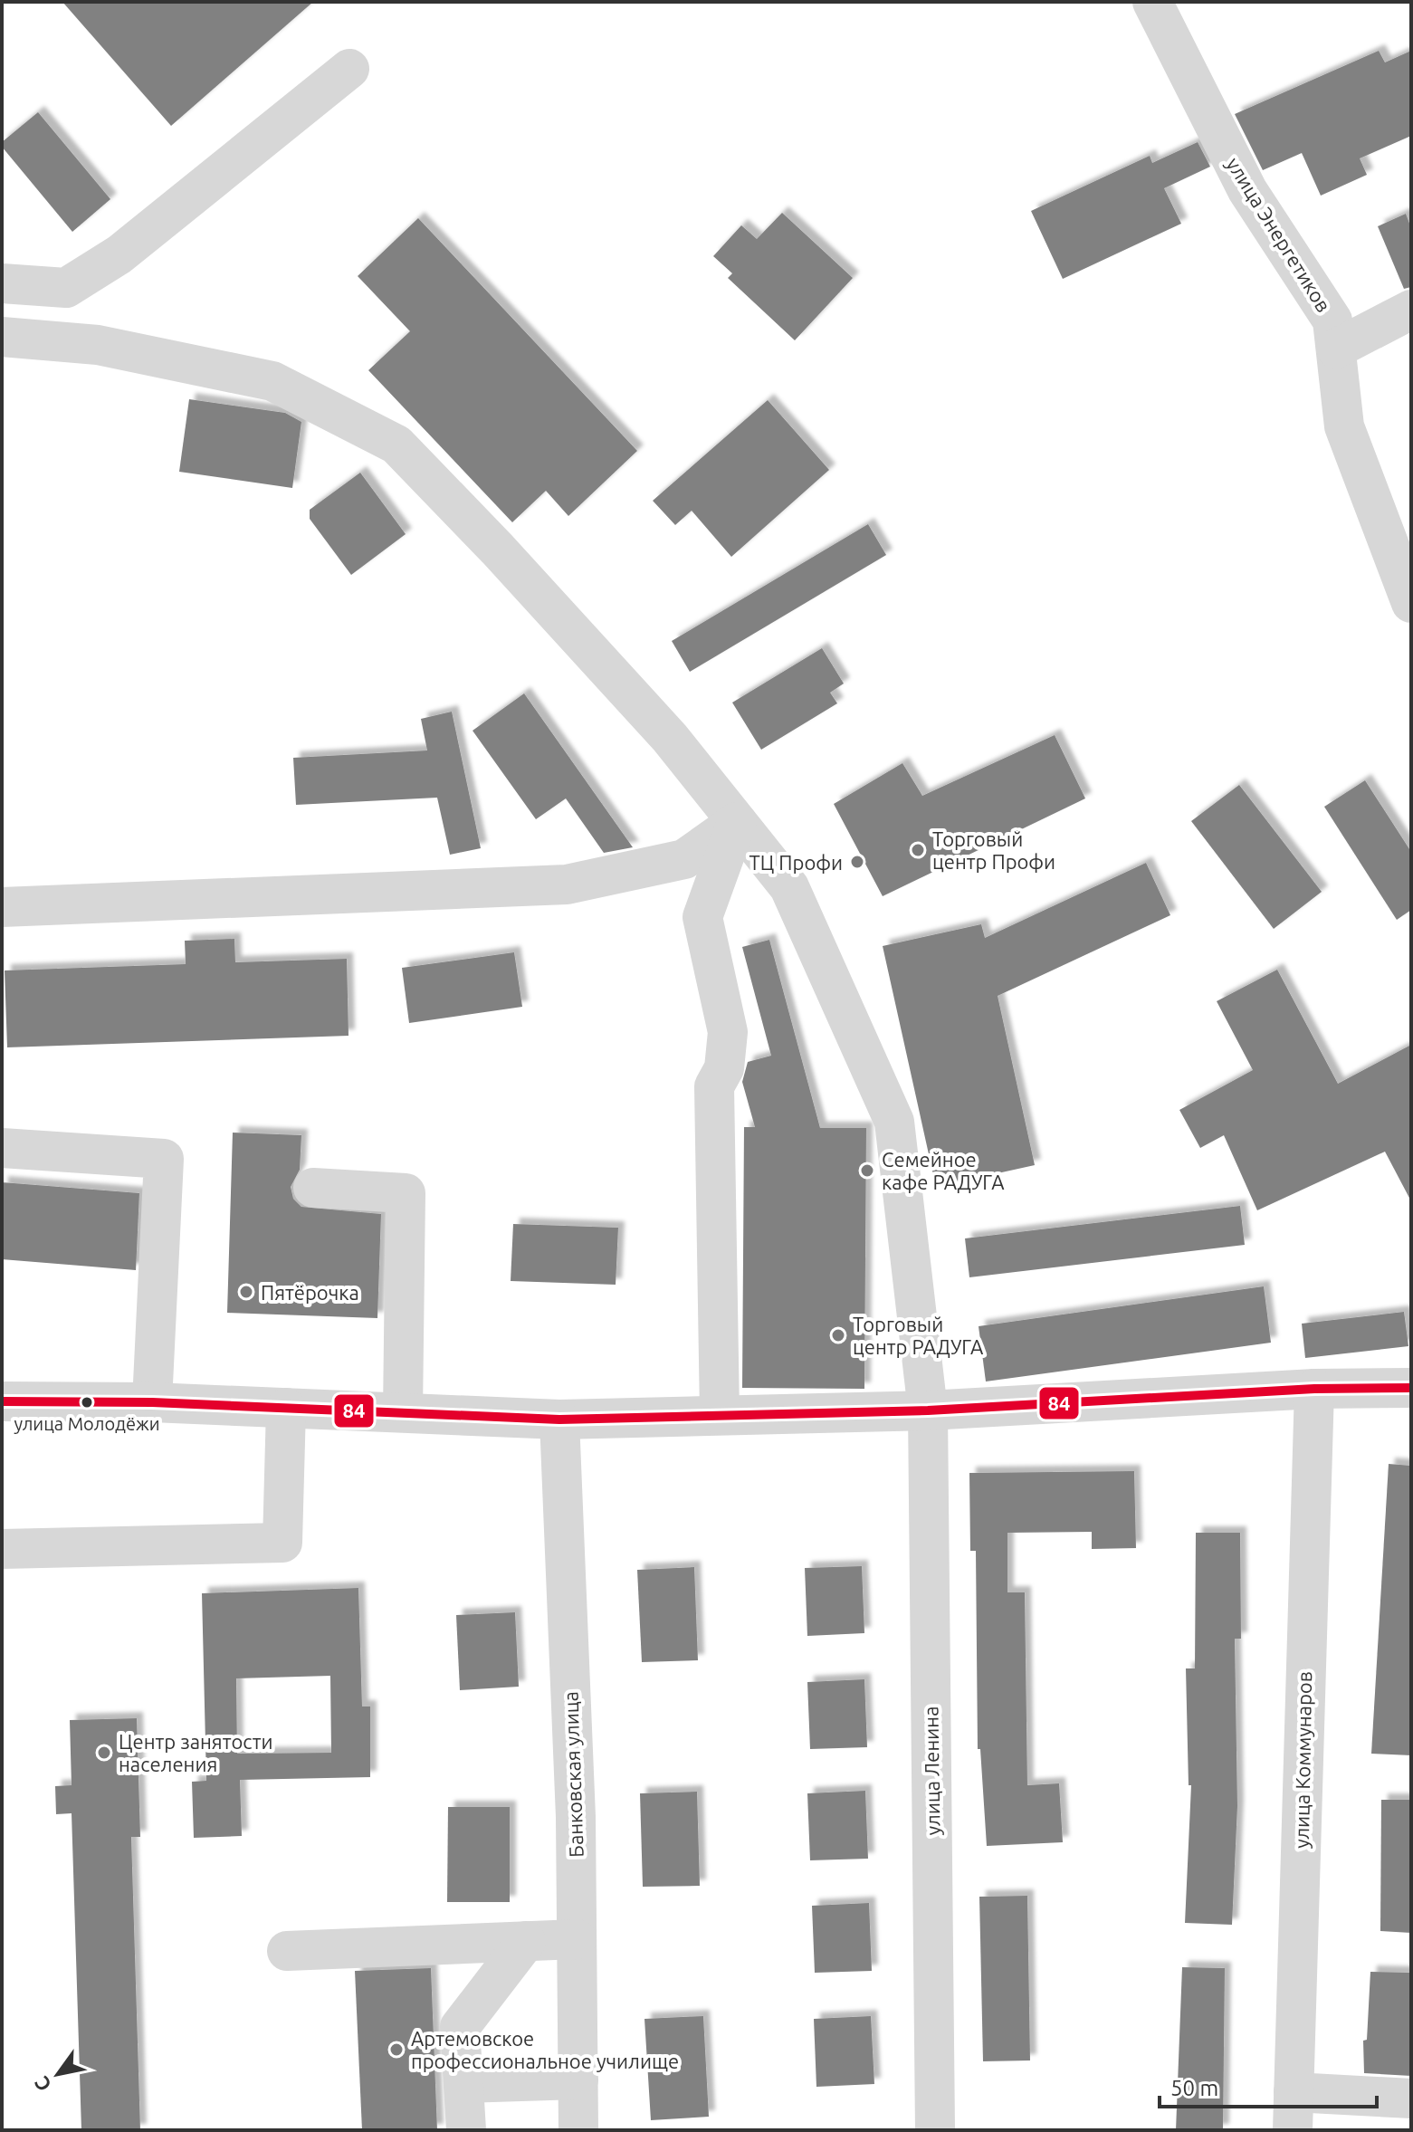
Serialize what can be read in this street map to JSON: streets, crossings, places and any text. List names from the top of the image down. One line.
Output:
{"streets":{"street":["улица Энергетиков","улица Коммунаров","улица Ленина","Банковская улица"]},"places":["Торговый центр Профи","ТЦ Профи","Семейное кафе РАДУГА","Пятёрочка","Торговый центр РАДУГА","улица Молодёжи","Центр занятости населения","Артемовское профессиональное училище"],"lines":["transit line 84"],"scale_bar":"50 m","north":"bottom left"}
